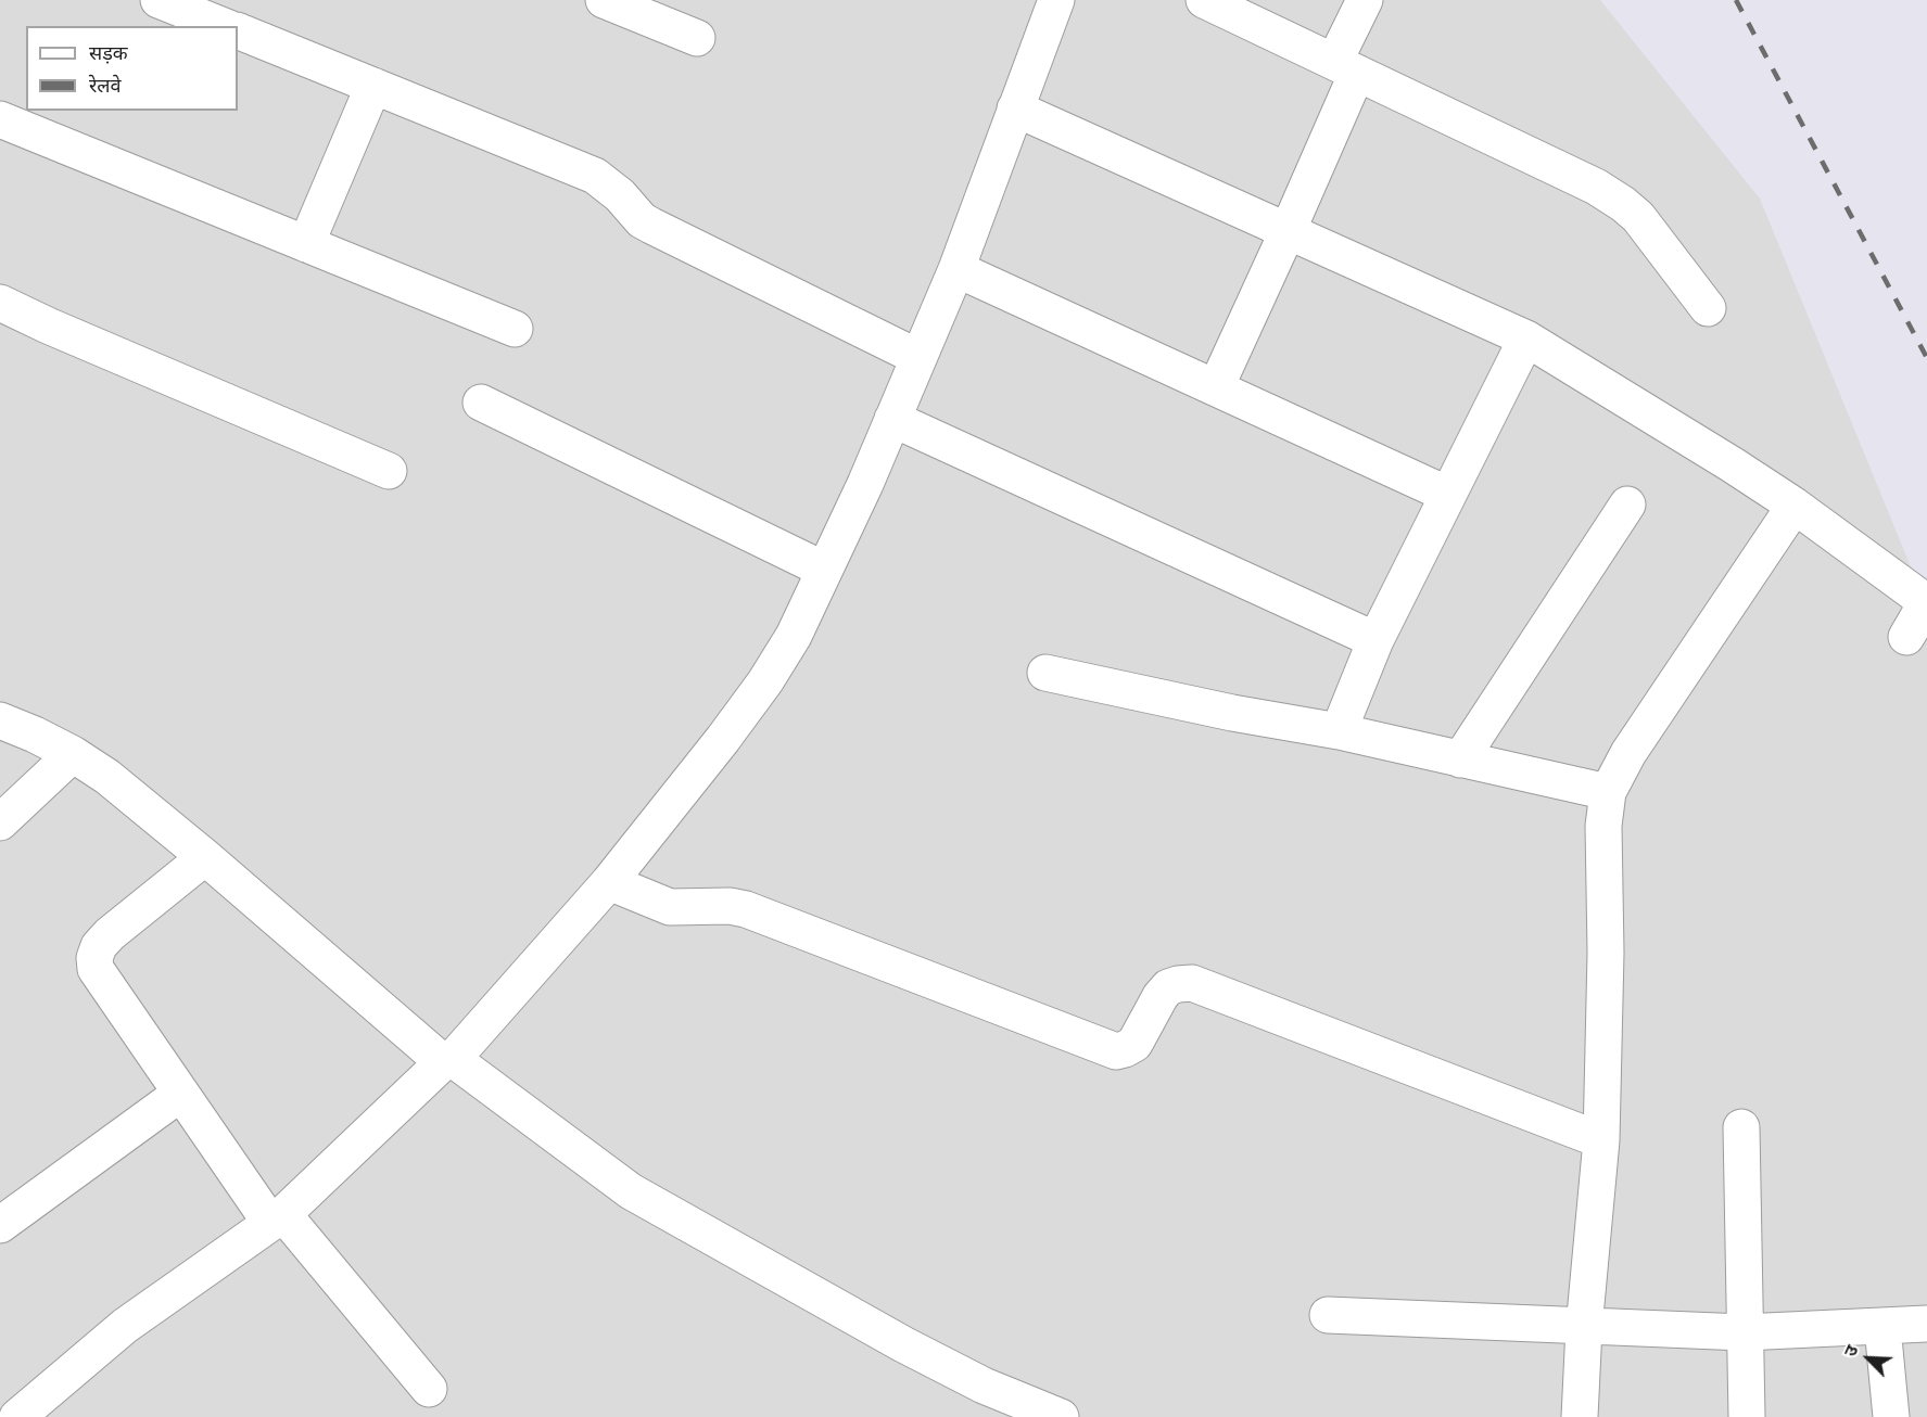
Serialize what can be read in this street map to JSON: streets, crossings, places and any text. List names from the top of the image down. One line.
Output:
{"legend":["सड़क","रेलवे"],"north":"top left"}
